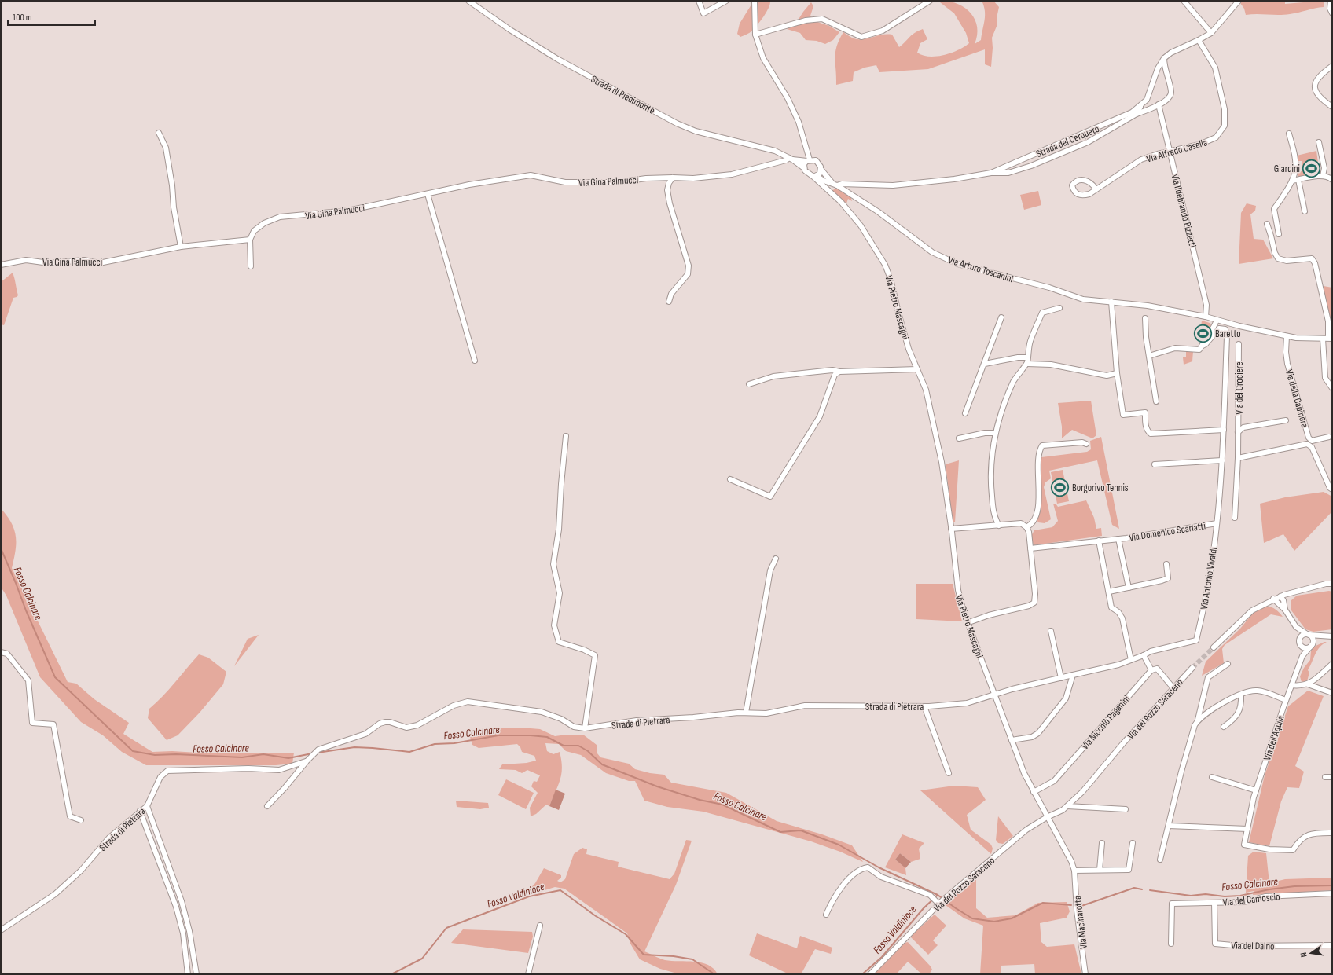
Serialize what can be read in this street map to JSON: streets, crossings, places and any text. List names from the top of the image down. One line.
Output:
{"streets":{"street":["Strada di Piedimonte","Strada del Cerqueto","Via Alfredo Casella","Via Gina Palmucci","Via Ildebrando Pizzetti","Via Arturo Toscanini","Via Pietro Mascagni","Via del Crociere","Via della Capinera","Via Domenico Scarlatti","Via Antonio Vivaldi","Strada di Pietrara","Via del Pozzo Saraceno","Via Niccolò Paganini","Via dell'Aquila","Via del Camoscio","Via Macinarotta","Via del Daino"]},"crossings":[["Strada di Piedimonte","Via Gina Palmucci"],["Strada di Piedimonte","Via Arturo Toscanini"],["Strada di Piedimonte","Via Pietro Mascagni"],["Strada del Cerqueto","Via Alfredo Casella"],["Strada del Cerqueto","Via Ildebrando Pizzetti"],["Strada del Cerqueto","Via Arturo Toscanini"],["Via Alfredo Casella","Via Ildebrando Pizzetti"],["Via Ildebrando Pizzetti","Via Arturo Toscanini"],["Via Arturo Toscanini","Via Pietro Mascagni"],["Via Arturo Toscanini","Via della Capinera"],["Via Pietro Mascagni","Via Antonio Vivaldi"],["Via Pietro Mascagni","Strada di Pietrara"],["Via Pietro Mascagni","Via del Pozzo Saraceno"],["Via Pietro Mascagni","Via Niccolò Paganini"],["Via Pietro Mascagni","Via Macinarotta"],["Via Domenico Scarlatti","Via Antonio Vivaldi"],["Via Antonio Vivaldi","Strada di Pietrara"],["Via del Pozzo Saraceno","Via Macinarotta"],["Via del Camoscio","Via del Daino"]],"water":["Fosso Calcinare","Fosso Valdinioce"],"places":{"sports":["Giardini","Baretto","Borgorivo Tennis"]},"scale_bar":"100 m","north":"left"}
